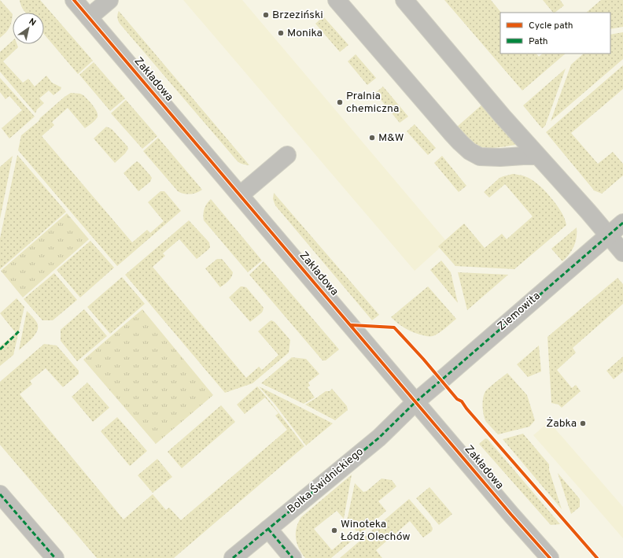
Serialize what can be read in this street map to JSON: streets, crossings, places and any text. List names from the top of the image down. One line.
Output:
{"streets":{"street":["Zakładowa","Ziemowita","Bolka Świdnickiego"]},"crossings":[["Zakładowa","Ziemowita"],["Zakładowa","Bolka Świdnickiego"],["Ziemowita","Bolka Świdnickiego"]],"places":["Brzeziński","Monika","Pralnia chemiczna","M&W","Żabka","Winoteka Łódź Olechów"],"legend":["Cycle path","Path"],"north":"top right"}
